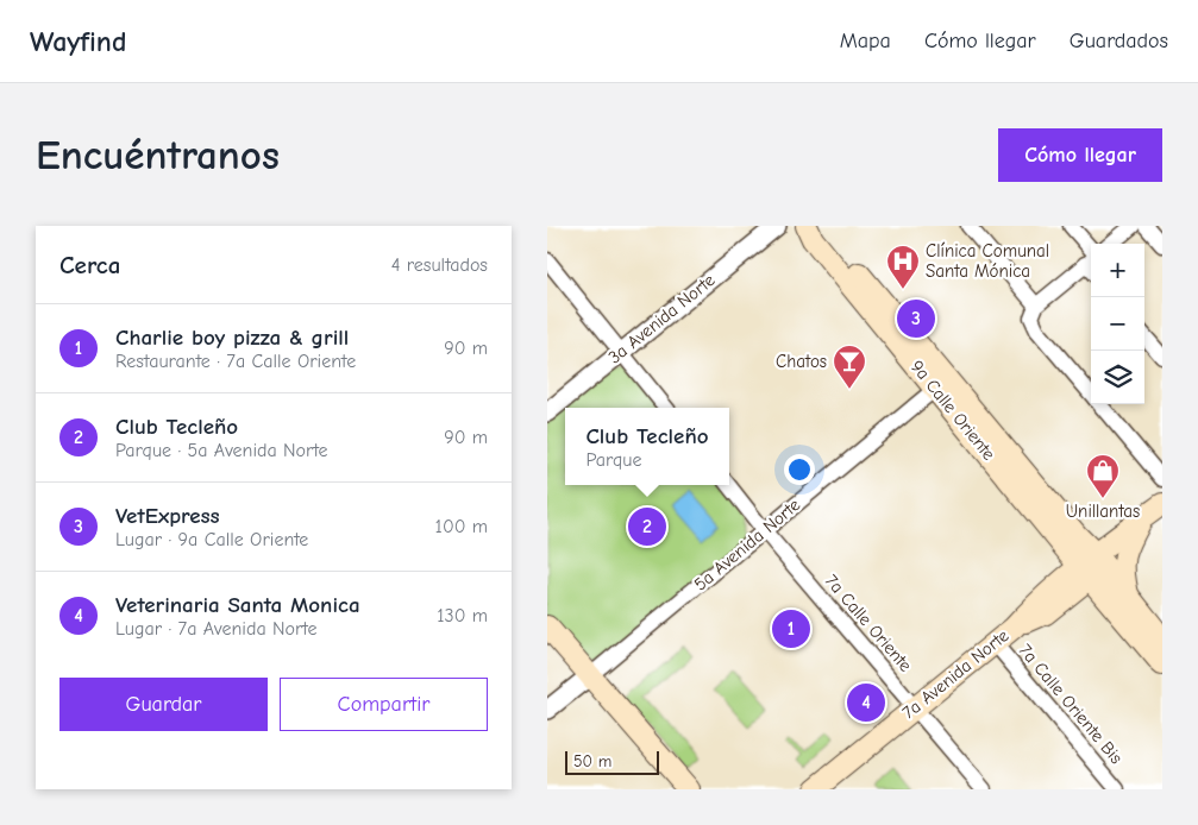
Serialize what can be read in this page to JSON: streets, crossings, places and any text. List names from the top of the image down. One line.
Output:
{"streets":{"main road":["9a Calle Oriente","7a Avenida Norte"],"street":["3a Avenida Norte","5a Avenida Norte","7a Calle Oriente","7a Calle Oriente Bis"]},"crossings":[["9a Calle Oriente","5a Avenida Norte"],["9a Calle Oriente","7a Avenida Norte"],["5a Avenida Norte","7a Calle Oriente"],["7a Calle Oriente","7a Avenida Norte"],["7a Avenida Norte","7a Calle Oriente Bis"]],"places":{"hospital":["Clínica Comunal Santa Mónica"],"bar":["Chatos"],"shop":["Unillantas"]},"scale_bar":"50 m","page":{"header":"Wayfind","nav":["Mapa","Cómo llegar","Guardados"],"buttons":["Cómo llegar",["Guardar","Compartir"]],"title":"Encuéntranos","heading":["Cerca","4 resultados"],"map_buttons":["+","−"],"pins":["3","2","1","4"],"list":[{"mark":"1","name":"Charlie boy pizza & grill","note":"Restaurante · 7a Calle Oriente","value":"90 m"},{"mark":"2","name":"Club Tecleño","note":"Parque · 5a Avenida Norte","value":"90 m"},{"mark":"3","name":"VetExpress","note":"Lugar · 9a Calle Oriente","value":"100 m"},{"mark":"4","name":"Veterinaria Santa Monica","note":"Lugar · 7a Avenida Norte","value":"130 m"}],"popup":["Club Tecleño","Parque"],"scale":"50 m"}}
